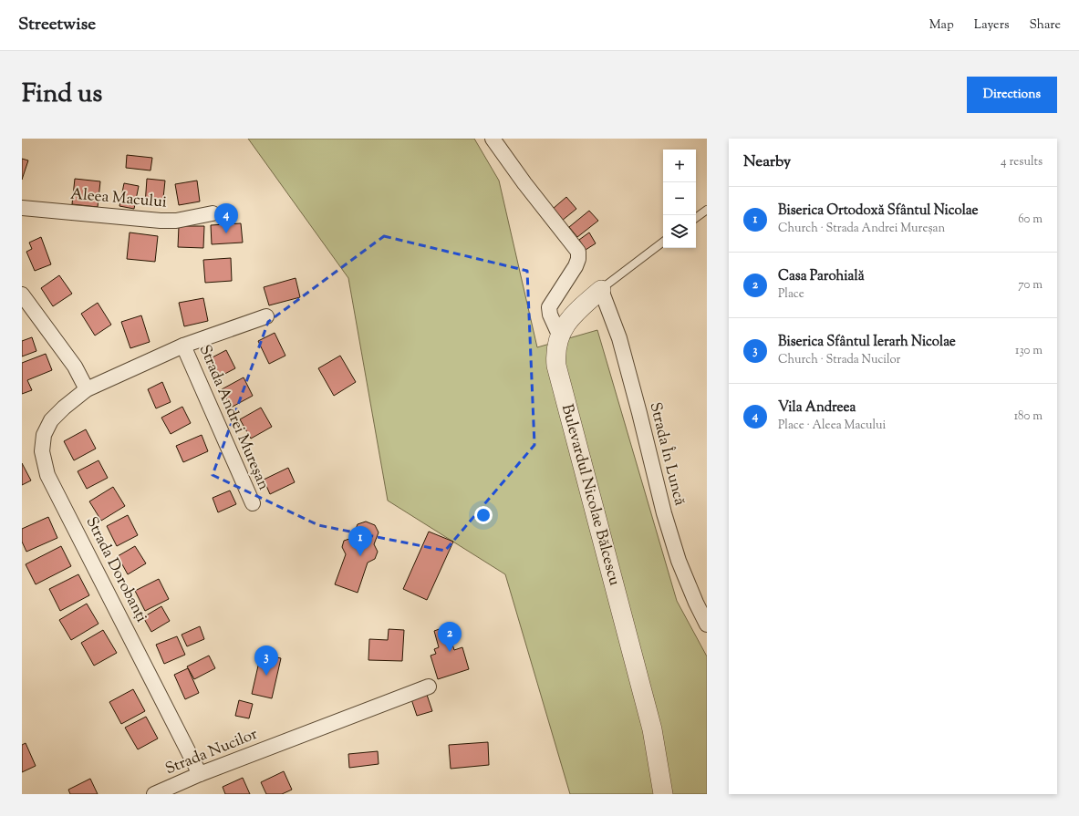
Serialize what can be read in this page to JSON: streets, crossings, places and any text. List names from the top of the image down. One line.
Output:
{"streets":{"street":["Aleea Macului","Strada Andrei Mureșan","Strada În Luncă","Bulevardul Nicolae Bălcescu","Strada Dorobanți","Strada Nucilor"]},"crossings":[["Strada Andrei Mureșan","Strada Dorobanți"],["Strada În Luncă","Bulevardul Nicolae Bălcescu"],["Strada Dorobanți","Strada Nucilor"]],"page":{"header":"Streetwise","nav":["Map","Layers","Share"],"title":"Find us","buttons":"Directions","heading":["Nearby","4 results"],"map_buttons":["+","−"],"list":[{"mark":"1","name":"Biserica Ortodoxă Sfântul Nicolae","note":"Church · Strada Andrei Mureșan","value":"60 m"},{"mark":"2","name":"Casa Parohială","note":"Place","value":"70 m"},{"mark":"3","name":"Biserica Sfântul Ierarh Nicolae","note":"Church · Strada Nucilor","value":"130 m"},{"mark":"4","name":"Vila Andreea","note":"Place · Aleea Macului","value":"180 m"}],"pins":["4","1","2","3"]}}
